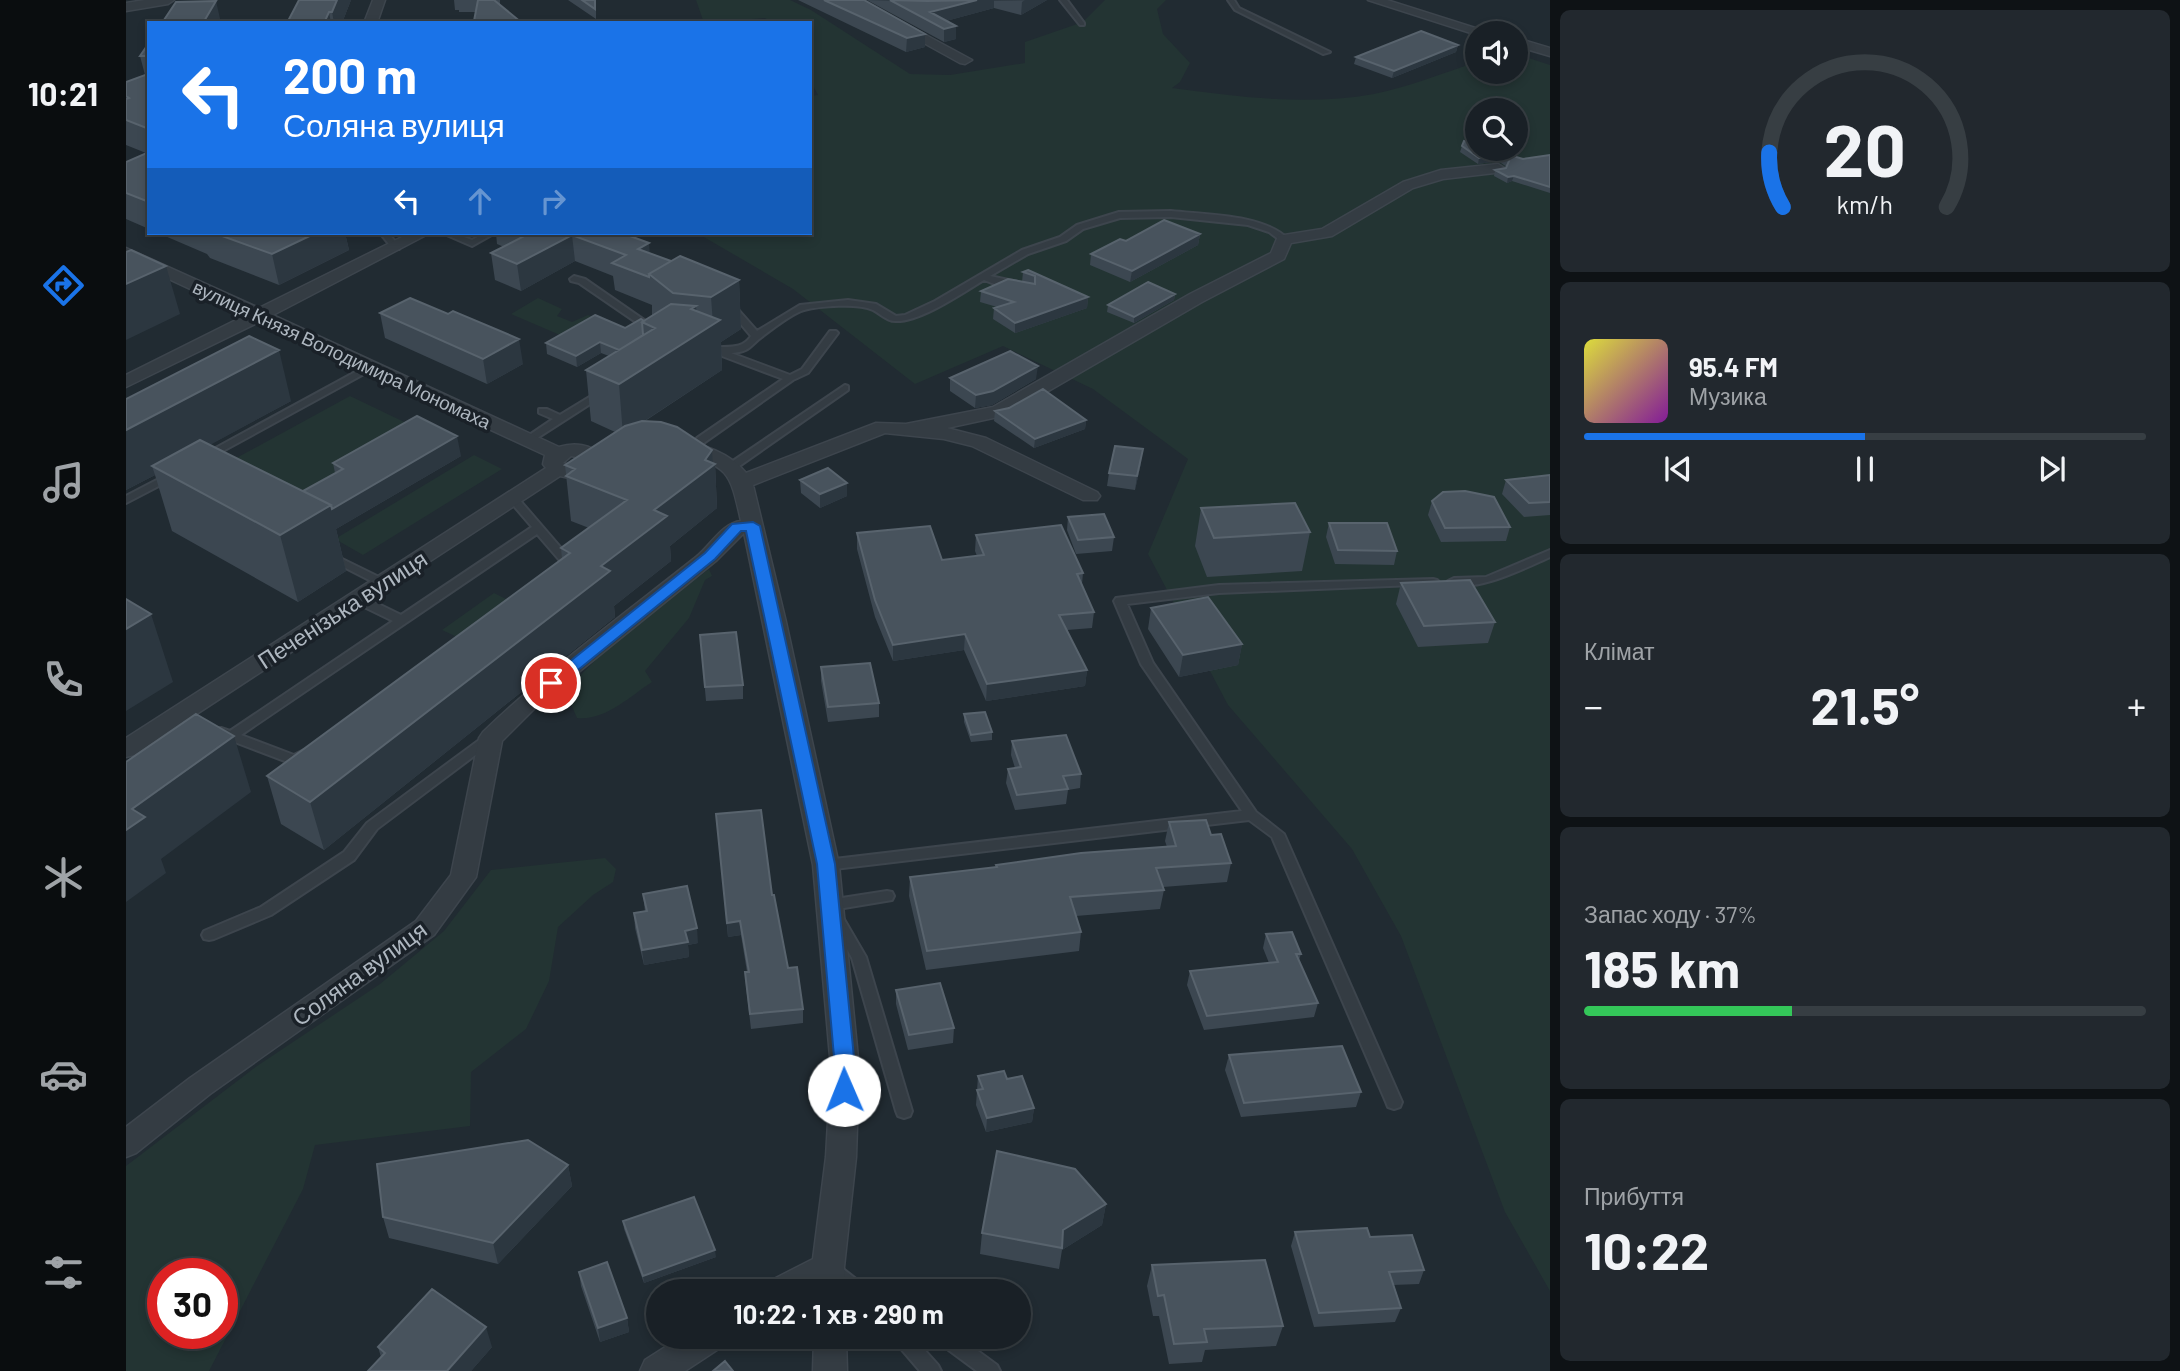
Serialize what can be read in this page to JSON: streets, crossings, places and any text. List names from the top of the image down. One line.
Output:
{"streets":{"street":["вулиця Князя Володимира Мономаха","Печенізька вулиця","Соляна вулиця"]},"crossings":[["вулиця Князя Володимира Мономаха","Печенізька вулиця"]],"page":{"tabs":"10:21","turn":["200 m","Соляна вулиця"],"song":["95.4 FM","Музика"],"tile":["Клімат",["Запас ходу · 37%","185 km"],["Прибуття","10:22"]],"heat":["−","21.5°","+"],"limit":"30","trip":"10:22 · 1 хв · 290 m","gauge":["20","km/h"]}}
